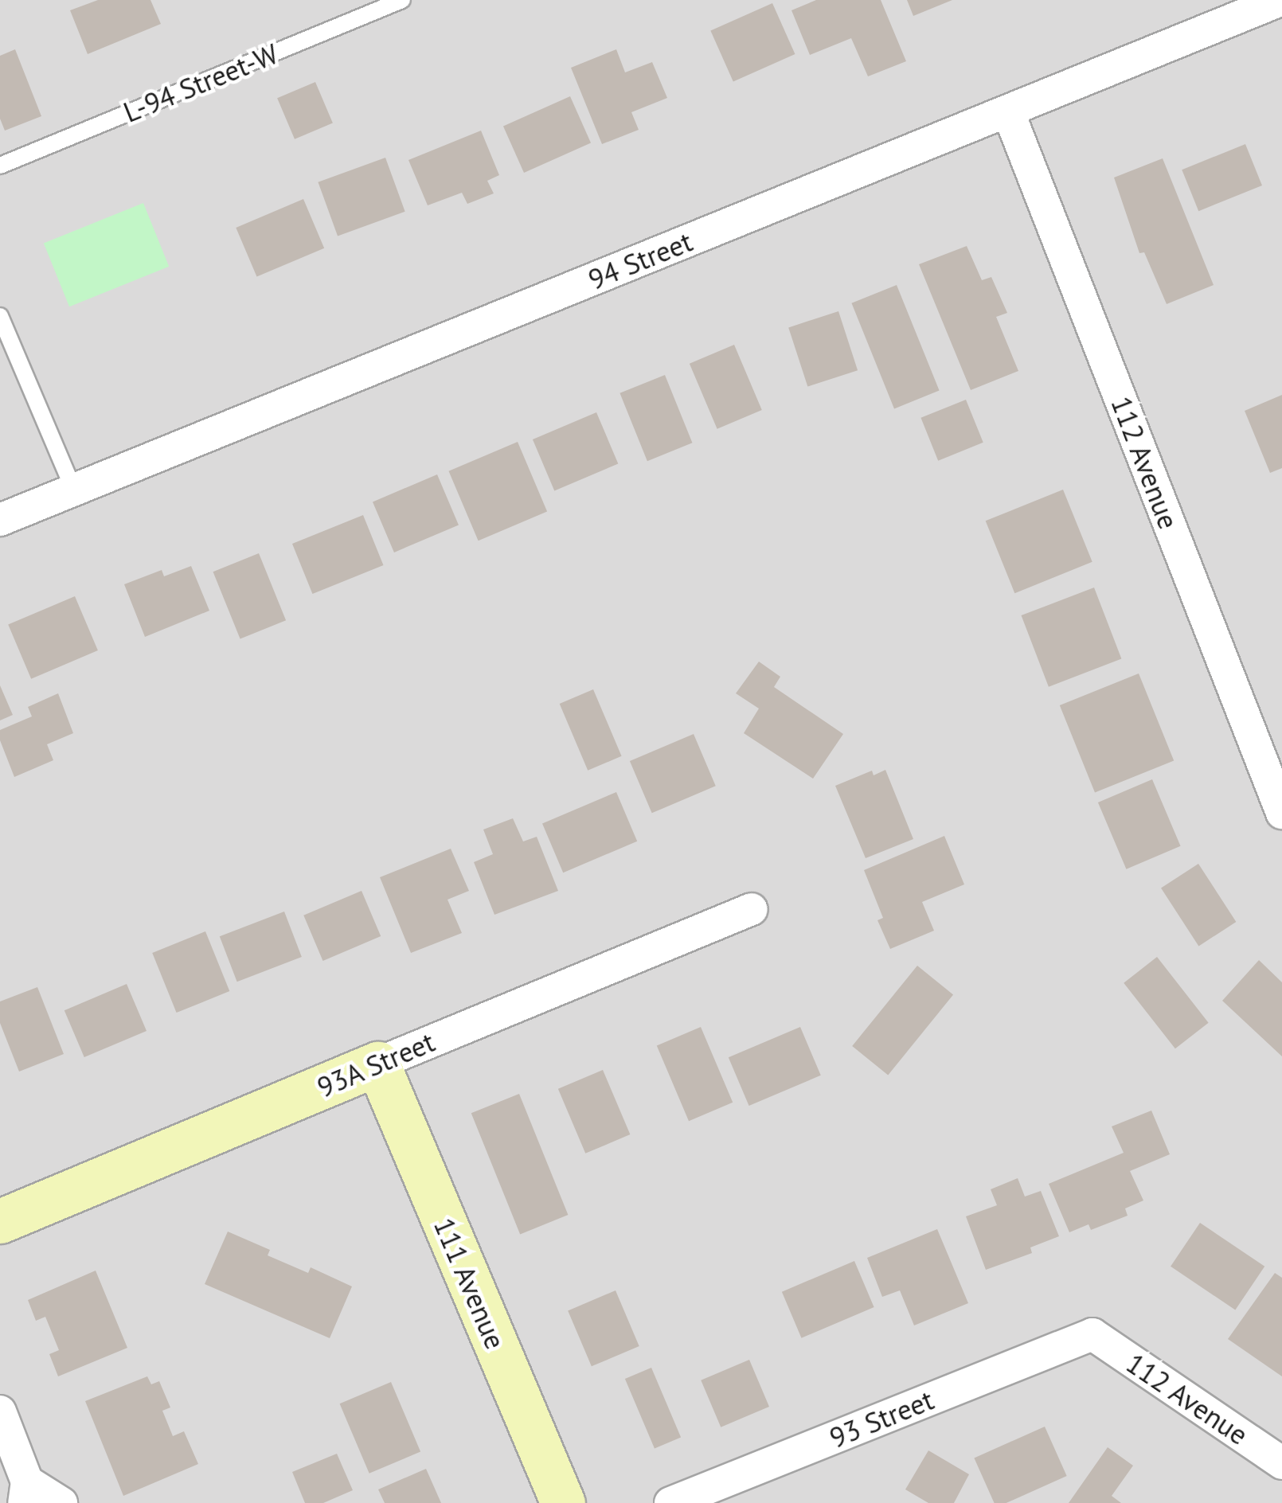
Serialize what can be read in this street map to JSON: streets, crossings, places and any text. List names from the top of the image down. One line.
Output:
{"streets":{"street":["94 Street","112 Avenue","93A Street","111 Avenue","93 Street"],"lane":["L-94 Street-W"]},"crossings":[["94 Street","112 Avenue"],["112 Avenue","93 Street"],["93A Street","111 Avenue"]]}
